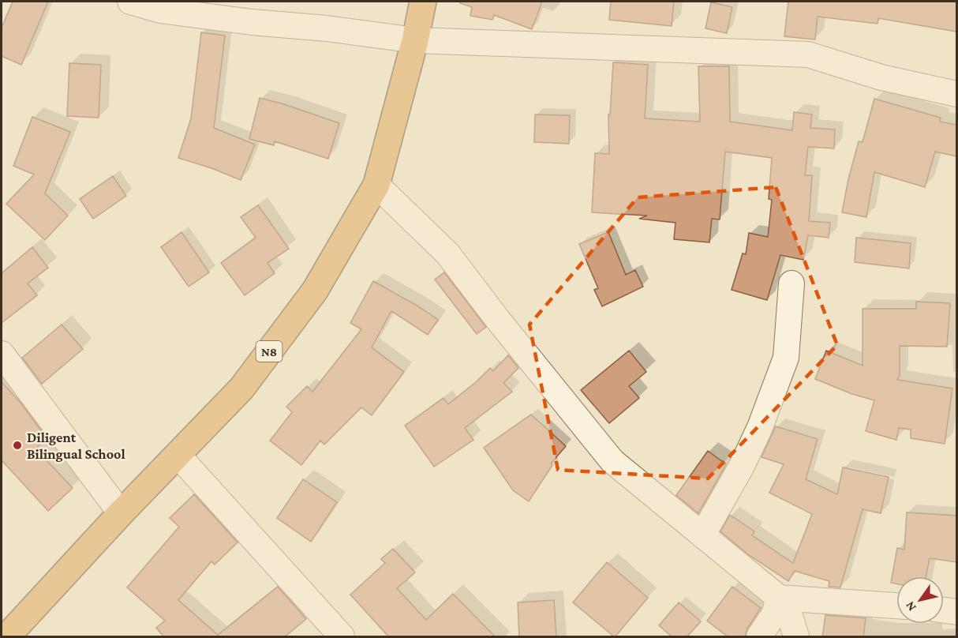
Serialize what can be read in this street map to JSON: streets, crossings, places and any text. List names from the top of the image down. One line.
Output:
{"streets":{"highway":["N8"]},"places":["Diligent Bilingual School"],"north":"bottom left"}
